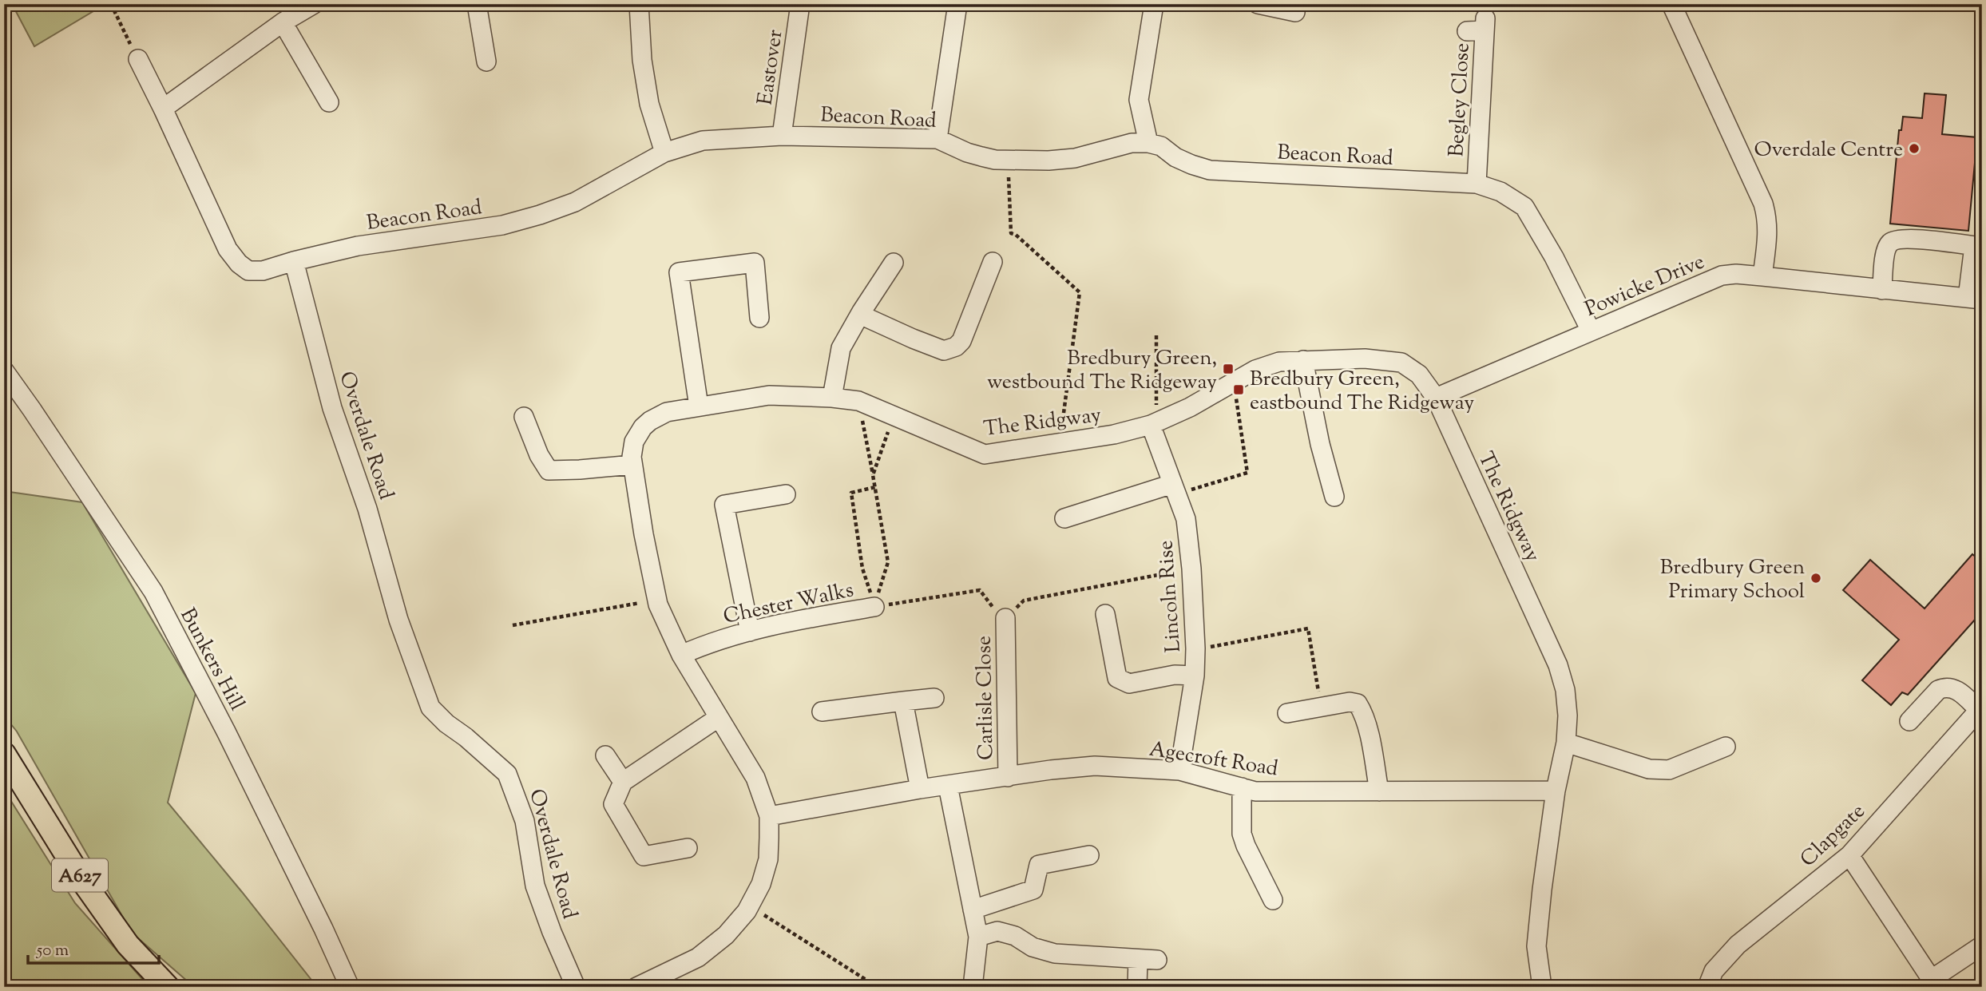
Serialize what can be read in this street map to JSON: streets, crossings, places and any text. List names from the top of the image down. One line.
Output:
{"streets":{"main road":["A627"],"street":["Eastover","Begley Close","Beacon Road","Powicke Drive","The Ridgway","Overdale Road","Lincoln Rise","Chester Walks","Bunkers Hill","Carlisle Close","Agecroft Road","Clapgate"]},"crossings":[["Eastover","Beacon Road"],["Begley Close","Beacon Road"],["Beacon Road","Powicke Drive"],["Beacon Road","Overdale Road"],["Powicke Drive","The Ridgway"],["The Ridgway","Lincoln Rise"],["The Ridgway","Chester Walks"],["The Ridgway","Agecroft Road"],["Lincoln Rise","Agecroft Road"],["Carlisle Close","Agecroft Road"]],"places":{"other":["Overdale Centre","Bredbury Green Primary School"],"transit":["Bredbury Green, westbound The Ridgeway","Bredbury Green, eastbound The Ridgeway"]},"scale_bar":"50 m"}
